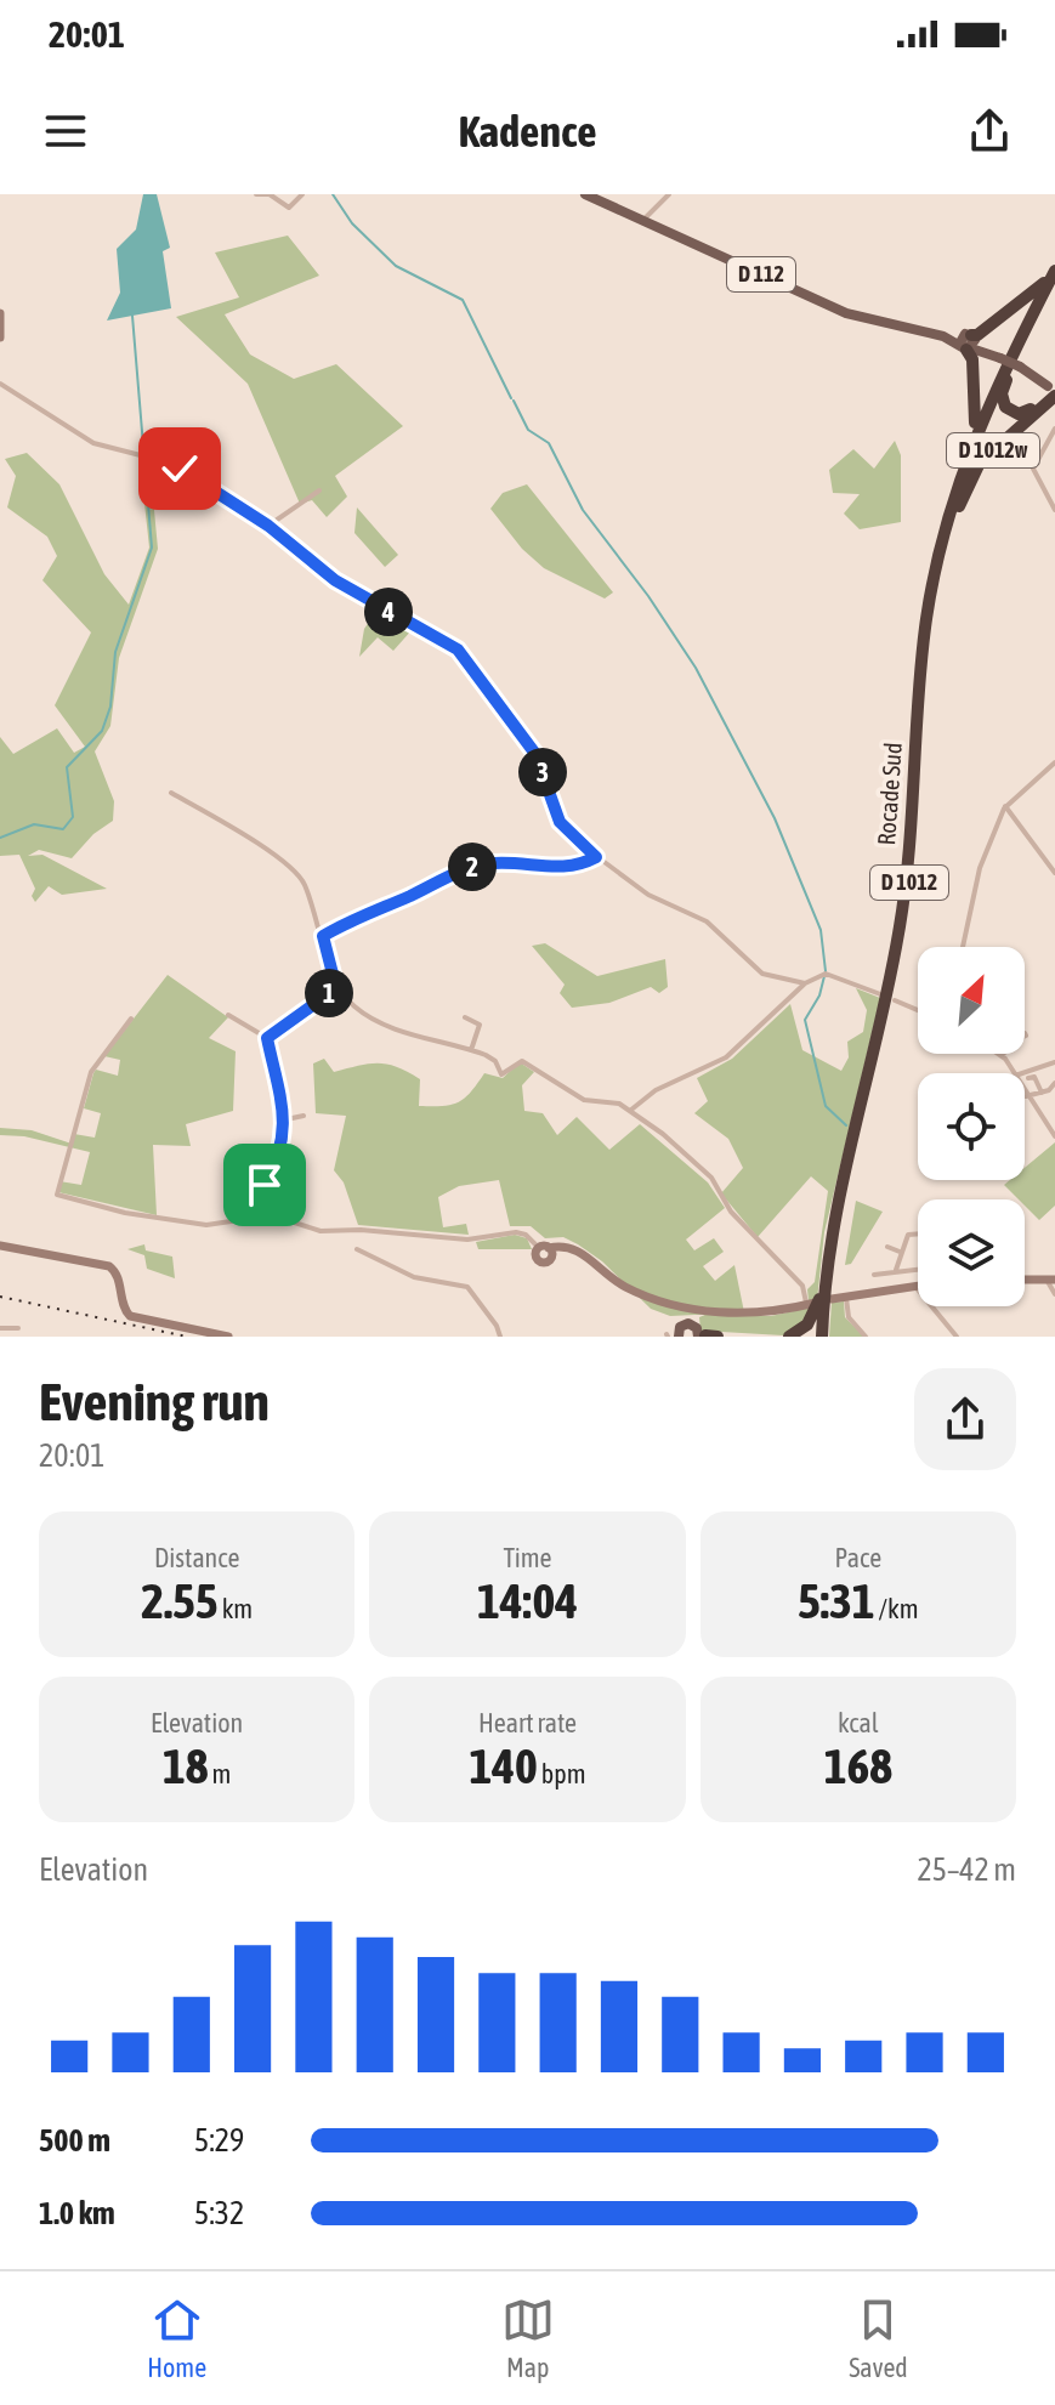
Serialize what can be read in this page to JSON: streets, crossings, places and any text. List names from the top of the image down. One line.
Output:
{"streets":{"highway":["D 1012w","Rocade Sud","D 1012"],"main road":["D 112"]},"crossings":[["D 112","D 1012w"],["D 112","Rocade Sud"],["D 1012w","Rocade Sud"]],"north":"top right","page":{"status":"20:01","header":"Kadence","pins":["4","3","2","1"],"heading":["Evening run","20:01"],"stats":[["Distance","2.55 km"],["Time","14:04"],["Pace","5:31 /km"],["Elevation","18 m"],["Heart rate","140 bpm"],["kcal","168"]],"chart":["Elevation","25–42 m"],"list":[{"name":"500 m","note":"5:29"},{"name":"1.0 km","note":"5:32"}],"tabs":["Home","Map","Saved"]}}
